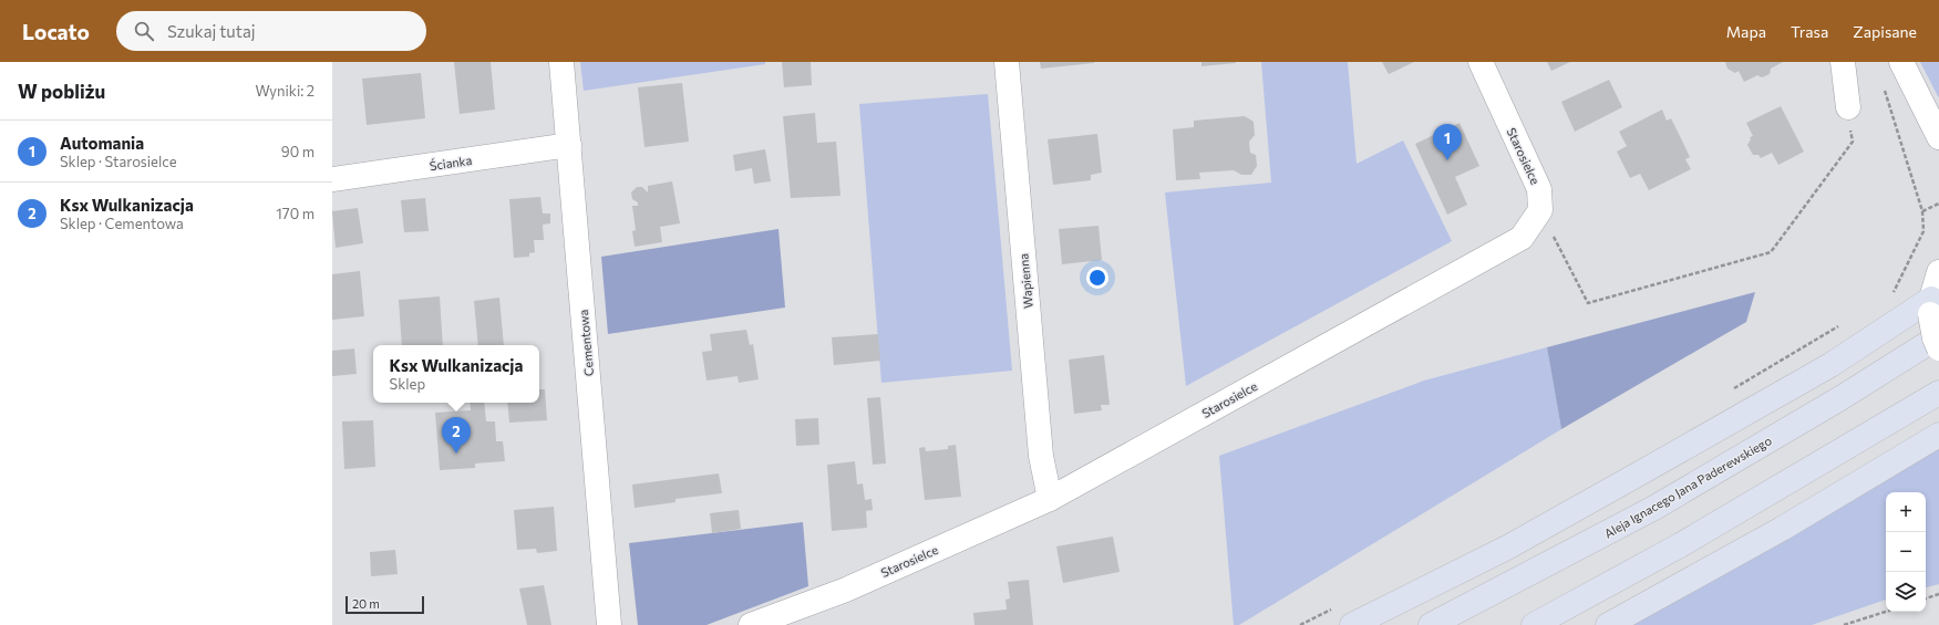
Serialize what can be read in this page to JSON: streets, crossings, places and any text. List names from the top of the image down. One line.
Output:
{"streets":{"main road":["Aleja Ignacego Jana Paderewskiego"],"street":["Starosielce","Ścianka","Wapienna","Cementowa"]},"crossings":[["Starosielce","Wapienna"],["Ścianka","Cementowa"]],"scale_bar":"20 m","page":{"header":"Locato","search":"Szukaj tutaj","nav":["Mapa","Trasa","Zapisane"],"heading":["W pobliżu","Wyniki: 2"],"list":[{"mark":"1","name":"Automania","note":"Sklep · Starosielce","value":"90 m"},{"mark":"2","name":"Ksx Wulkanizacja","note":"Sklep · Cementowa","value":"170 m"}],"pins":["1","2"],"popup":["Ksx Wulkanizacja","Sklep"],"map_buttons":["+","−"],"scale":"20 m"}}
